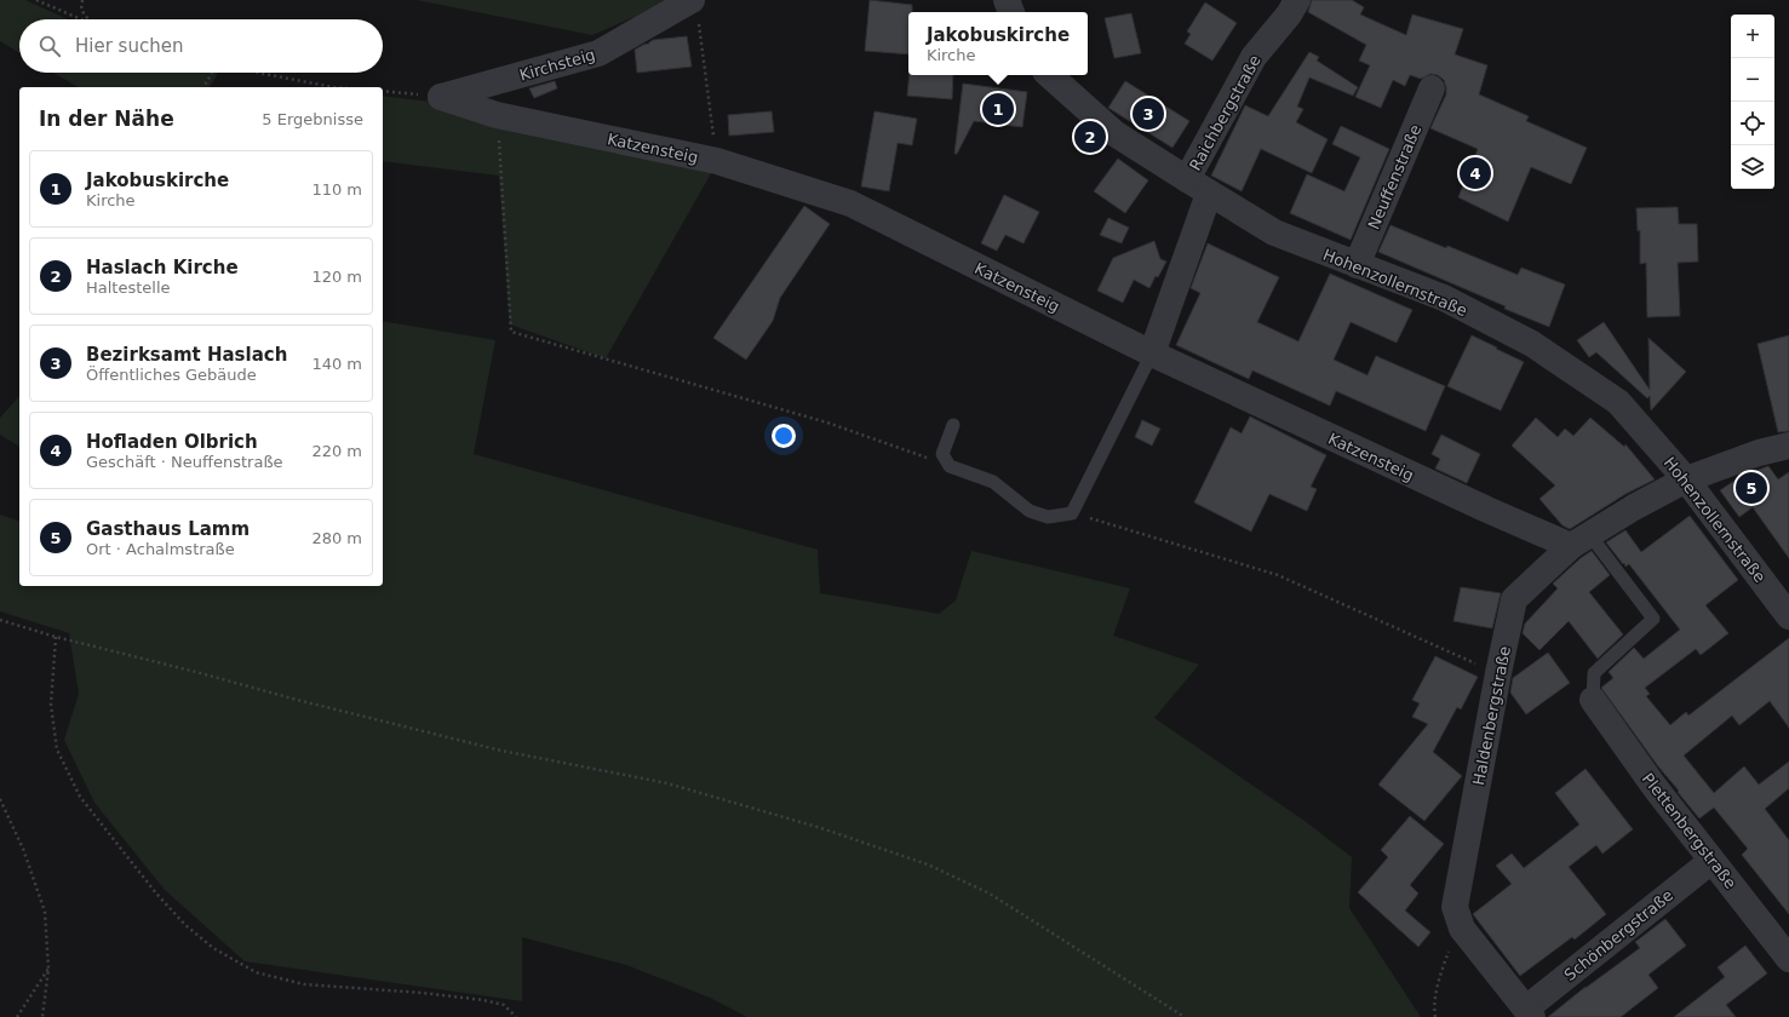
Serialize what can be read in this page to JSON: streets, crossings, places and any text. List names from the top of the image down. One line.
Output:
{"streets":{"street":["Kirchsteig","Raichbergstraße","Katzensteig","Neuffenstraße","Hohenzollernstraße","Haldenbergstraße","Plettenbergstraße","Schönbergstraße"]},"crossings":[["Kirchsteig","Katzensteig"],["Raichbergstraße","Hohenzollernstraße"],["Katzensteig","Haldenbergstraße"],["Neuffenstraße","Hohenzollernstraße"],["Hohenzollernstraße","Haldenbergstraße"],["Haldenbergstraße","Schönbergstraße"],["Plettenbergstraße","Schönbergstraße"]],"page":{"popup":["Jakobuskirche","Kirche"],"map_buttons":["+","−"],"search":"Hier suchen","heading":["In der Nähe","5 Ergebnisse"],"pins":["1","3","2","4","5"],"list":[{"mark":"1","name":"Jakobuskirche","note":"Kirche","value":"110 m"},{"mark":"2","name":"Haslach Kirche","note":"Haltestelle","value":"120 m"},{"mark":"3","name":"Bezirksamt Haslach","note":"Öffentliches Gebäude","value":"140 m"},{"mark":"4","name":"Hofladen Olbrich","note":"Geschäft · Neuffenstraße","value":"220 m"},{"mark":"5","name":"Gasthaus Lamm","note":"Ort · Achalmstraße","value":"280 m"}]}}
